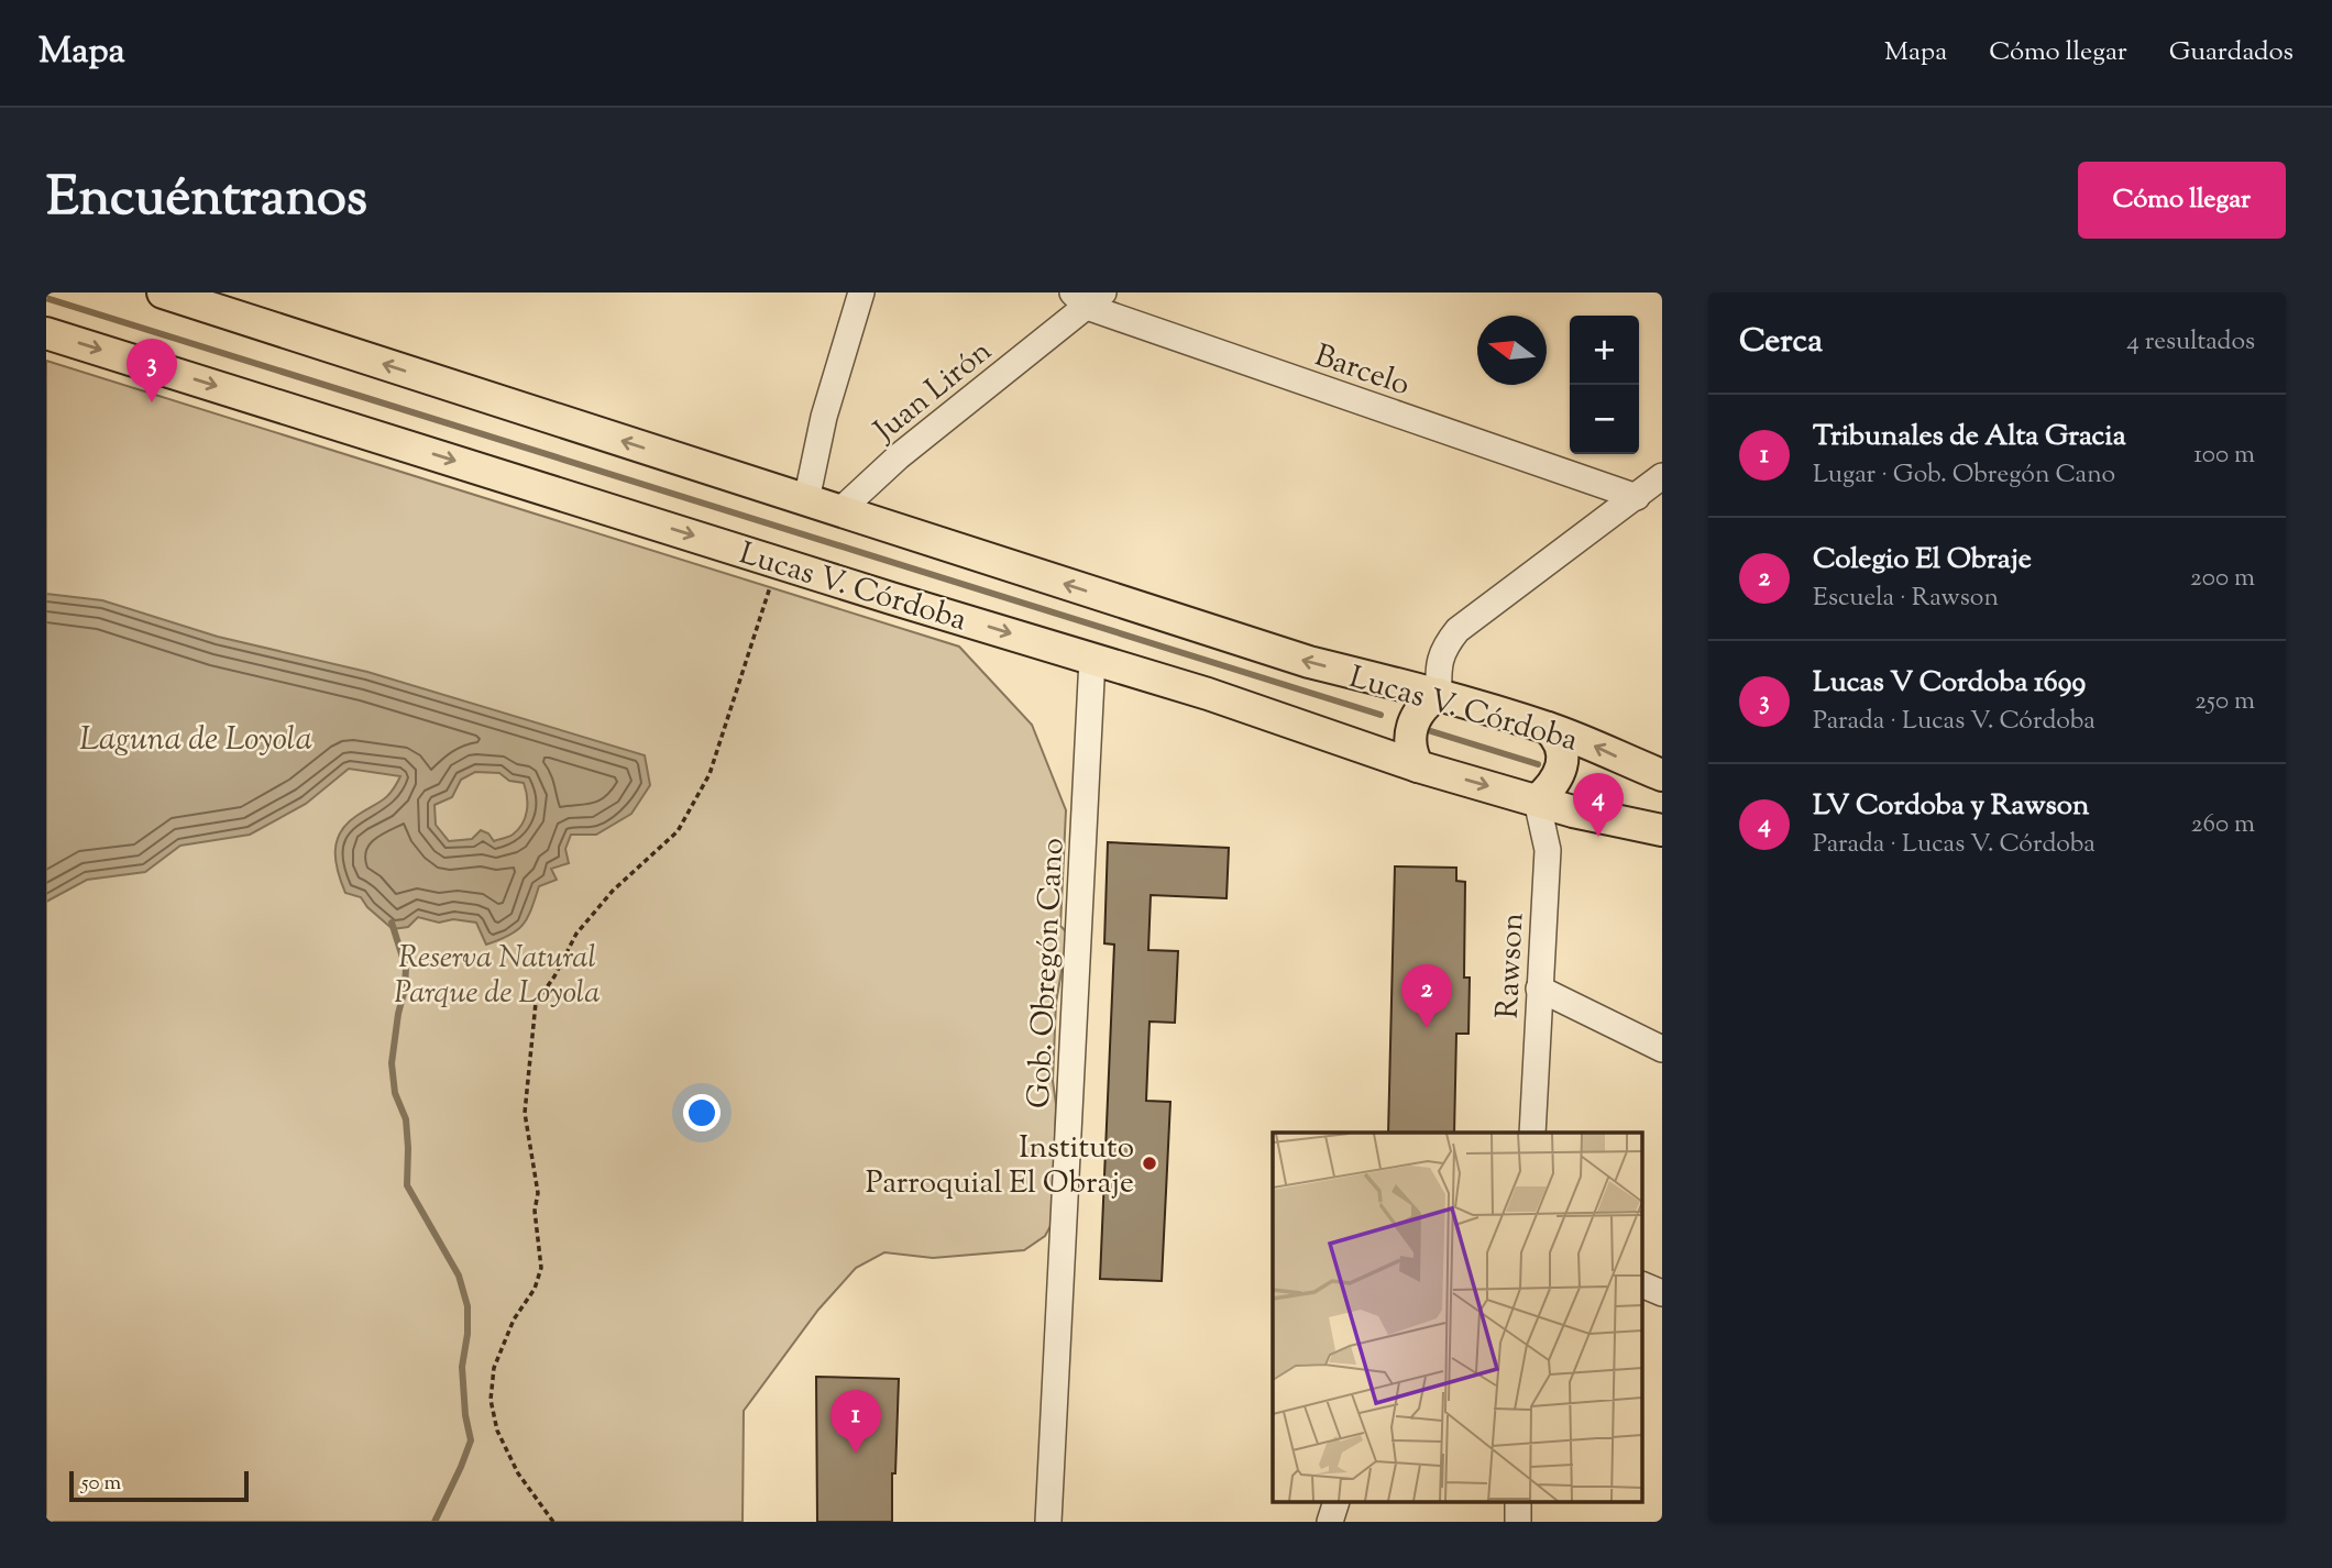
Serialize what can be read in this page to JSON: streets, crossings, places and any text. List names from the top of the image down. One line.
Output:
{"streets":{"main road":["Lucas V. Córdoba"],"street":["Barcelo","Juan Lirón","Rawson","Gob. Obregón Cano"]},"crossings":[["Barcelo","Juan Lirón"],["Juan Lirón","Lucas V. Córdoba"],["Lucas V. Córdoba","Rawson"],["Lucas V. Córdoba","Gob. Obregón Cano"]],"water":["Laguna de Loyola"],"parks":["Reserva Natural Parque de Loyola"],"places":["Instituto Parroquial El Obraje"],"scale_bar":"50 m","north":"left","page":{"header":"Mapa","nav":["Mapa","Cómo llegar","Guardados"],"title":"Encuéntranos","buttons":"Cómo llegar","heading":["Cerca","4 resultados"],"map_buttons":["+","−"],"pins":["3","4","2","1"],"list":[{"mark":"1","name":"Tribunales de Alta Gracia","note":"Lugar · Gob. Obregón Cano","value":"100 m"},{"mark":"2","name":"Colegio El Obraje","note":"Escuela · Rawson","value":"200 m"},{"mark":"3","name":"Lucas V Cordoba 1699","note":"Parada · Lucas V. Córdoba","value":"250 m"},{"mark":"4","name":"LV Cordoba y Rawson","note":"Parada · Lucas V. Córdoba","value":"260 m"}],"scale":"50 m"}}
